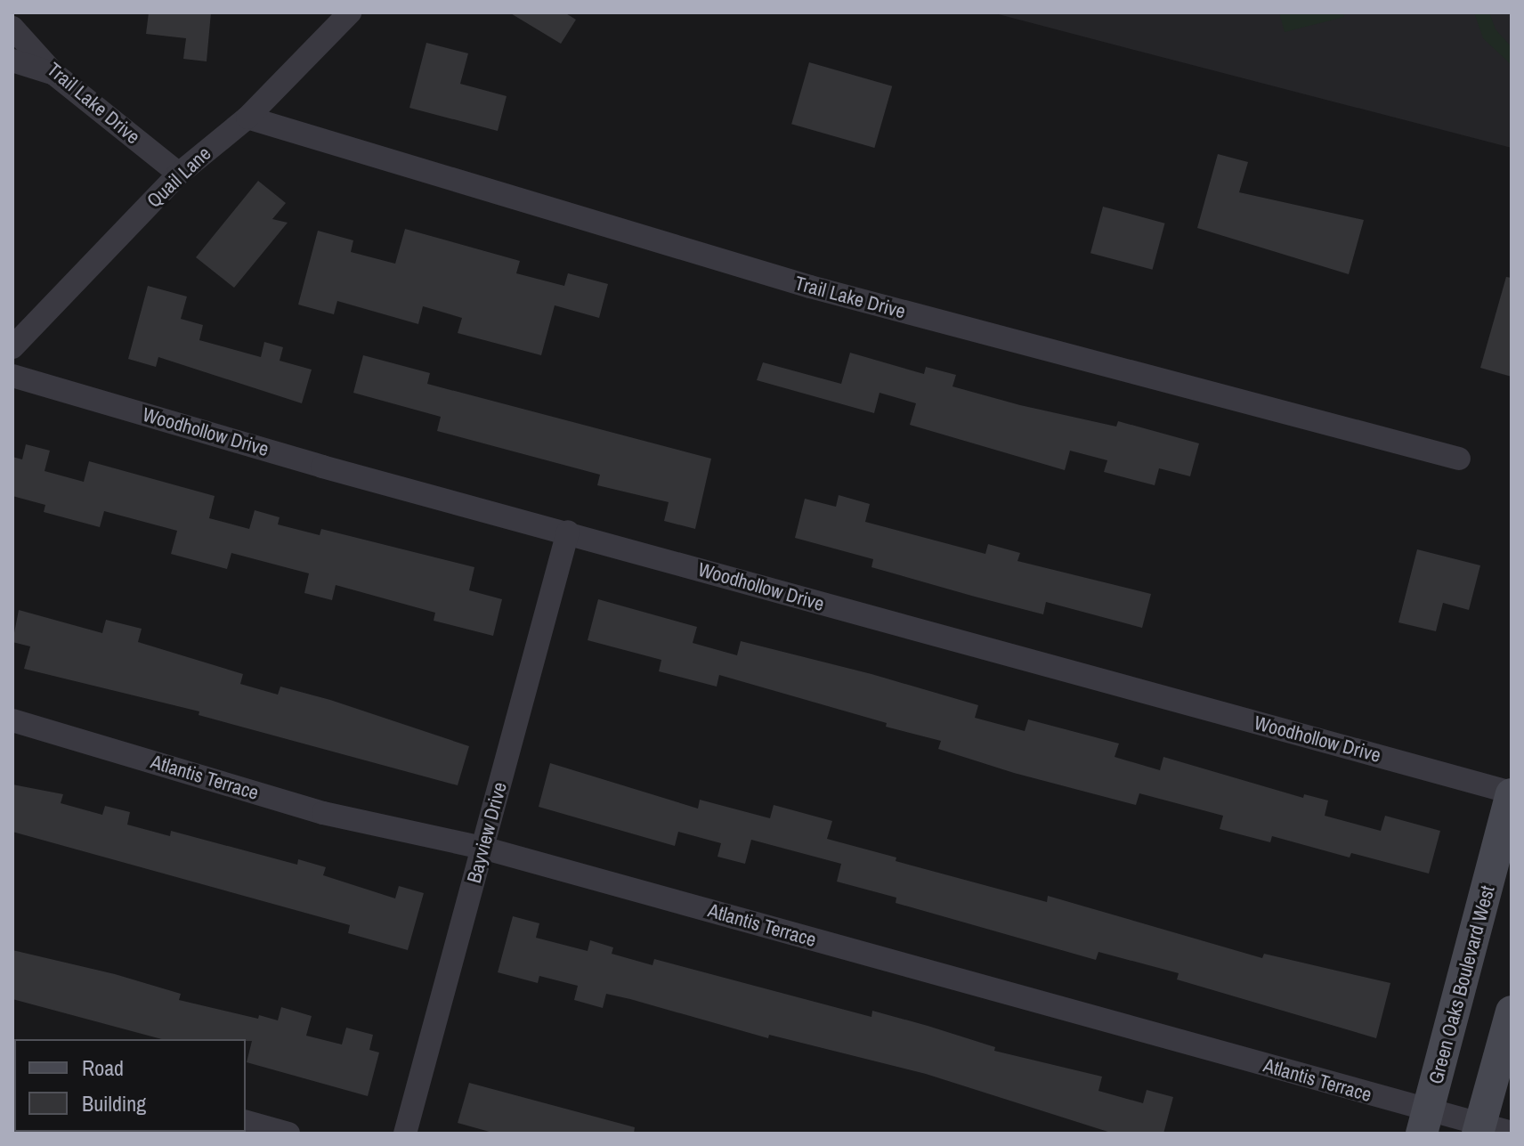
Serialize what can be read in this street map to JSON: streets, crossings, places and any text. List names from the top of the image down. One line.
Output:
{"streets":{"main road":["Green Oaks Boulevard West"],"street":["Trail Lake Drive","Quail Lane","Woodhollow Drive","Atlantis Terrace","Bayview Drive"]},"crossings":[["Trail Lake Drive","Quail Lane"],["Woodhollow Drive","Bayview Drive"],["Woodhollow Drive","Green Oaks Boulevard West"],["Atlantis Terrace","Bayview Drive"],["Atlantis Terrace","Green Oaks Boulevard West"]],"legend":["Road","Building"]}
